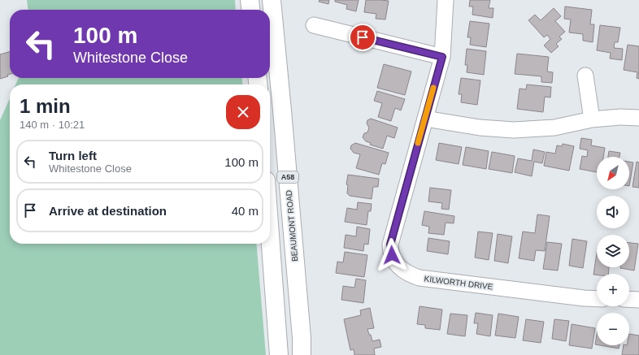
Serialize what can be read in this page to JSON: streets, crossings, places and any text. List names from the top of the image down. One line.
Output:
{"streets":{"highway":["A58","BEAUMONT ROAD"],"street":["KILWORTH DRIVE"]},"north":"bottom left","page":{"turn":["100 m","Whitestone Close"],"heading":["1 min","140 m · 10:21"],"list":[{"name":"Turn left","note":"Whitestone Close","value":"100 m"},{"name":"Arrive at destination","value":"40 m"}],"map_buttons":["+","−"]}}
